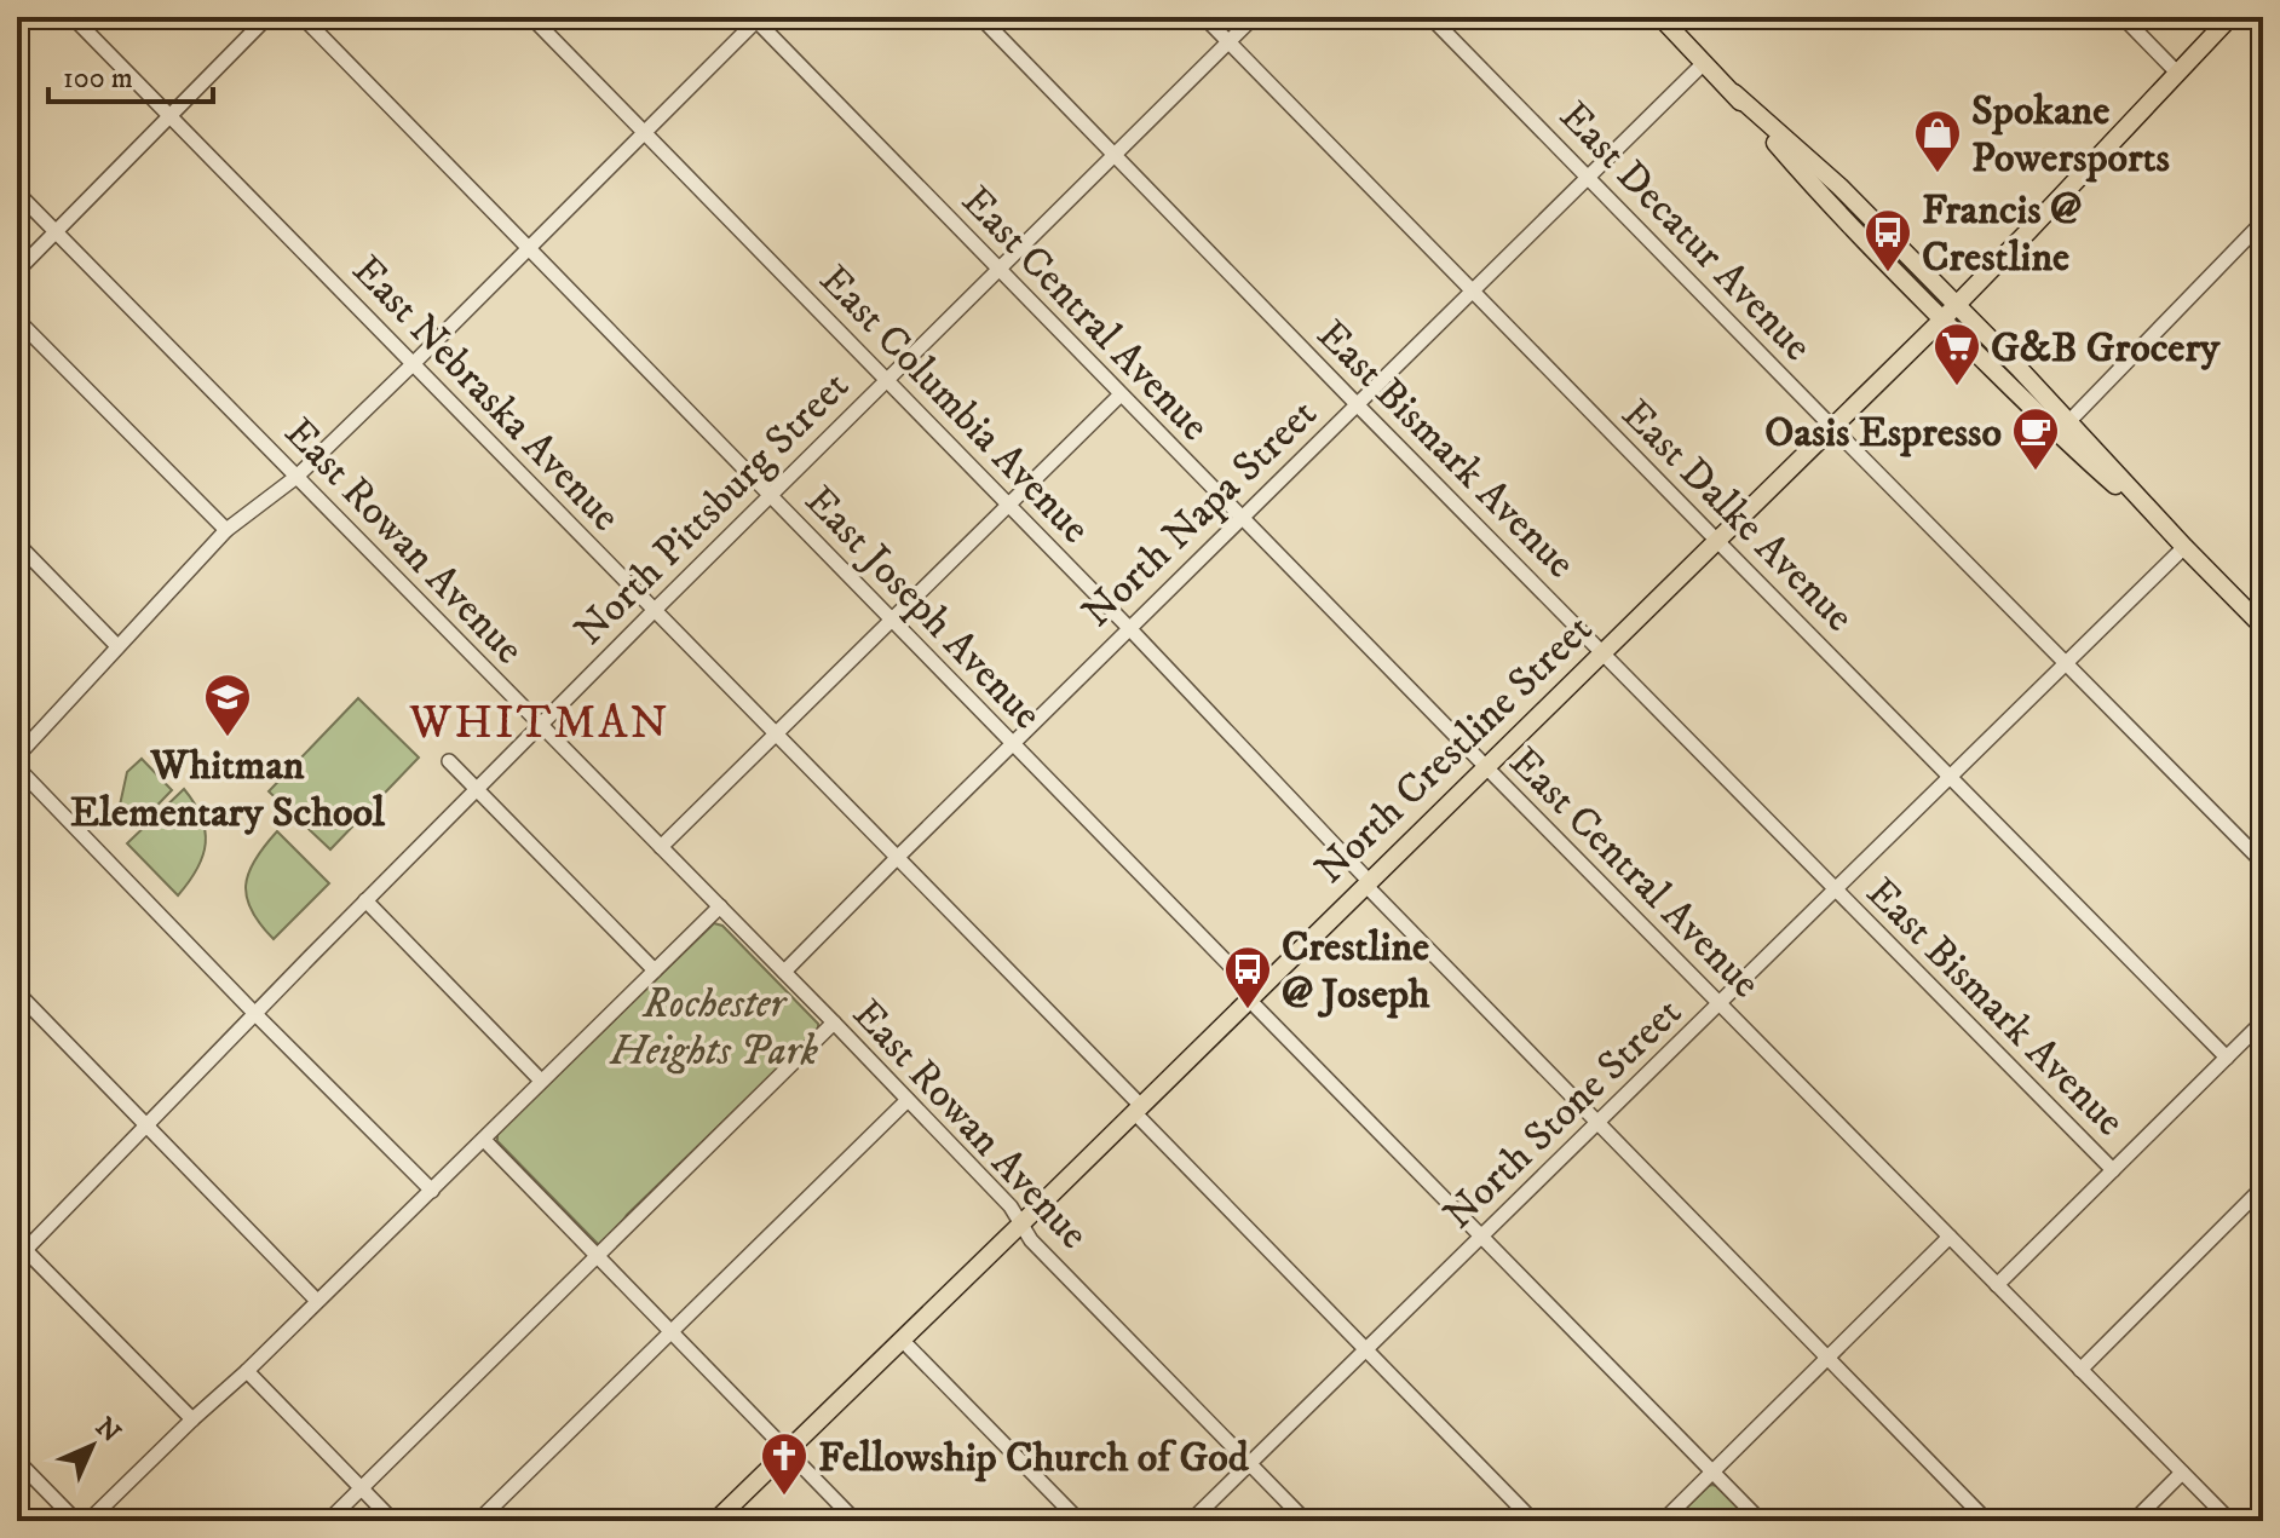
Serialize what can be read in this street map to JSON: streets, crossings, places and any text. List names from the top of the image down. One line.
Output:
{"streets":{"main road":["North Crestline Street"],"street":["East Decatur Avenue","East Central Avenue","East Nebraska Avenue","East Columbia Avenue","East Bismark Avenue","North Pittsburg Street","North Napa Street","East Dalke Avenue","East Rowan Avenue","East Joseph Avenue","North Stone Street"]},"crossings":[["East Decatur Avenue","North Napa Street"],["East Decatur Avenue","North Crestline Street"],["East Decatur Avenue","North Stone Street"],["East Central Avenue","North Pittsburg Street"],["East Central Avenue","North Napa Street"],["East Central Avenue","North Crestline Street"],["East Central Avenue","North Stone Street"],["East Nebraska Avenue","North Pittsburg Street"],["East Nebraska Avenue","North Napa Street"],["East Nebraska Avenue","North Crestline Street"],["East Nebraska Avenue","North Stone Street"],["East Columbia Avenue","North Pittsburg Street"],["East Columbia Avenue","North Napa Street"],["East Columbia Avenue","North Crestline Street"],["East Columbia Avenue","North Stone Street"],["East Bismark Avenue","North Pittsburg Street"],["East Bismark Avenue","North Napa Street"],["East Bismark Avenue","North Crestline Street"],["East Bismark Avenue","North Stone Street"],["North Pittsburg Street","East Dalke Avenue"],["North Pittsburg Street","East Rowan Avenue"],["North Pittsburg Street","East Joseph Avenue"],["North Napa Street","East Dalke Avenue"],["North Napa Street","East Rowan Avenue"],["North Napa Street","East Joseph Avenue"],["East Dalke Avenue","North Crestline Street"],["East Dalke Avenue","North Stone Street"],["East Rowan Avenue","North Crestline Street"],["East Rowan Avenue","North Stone Street"],["East Joseph Avenue","North Crestline Street"],["East Joseph Avenue","North Stone Street"]],"districts":["WHITMAN"],"parks":["Rochester Heights Park"],"places":{"shop":["Spokane Powersports"],"bus stop":["Francis @ Crestline","Crestline @ Joseph"],"supermarket":["G&B Grocery"],"cafe":["Oasis Espresso"],"school or university":["Whitman Elementary School"],"church":["Fellowship Church of God"]},"scale_bar":"100 m","north":"top right"}
